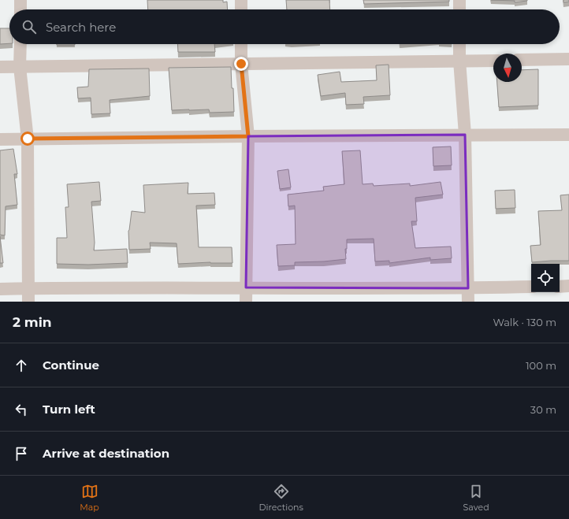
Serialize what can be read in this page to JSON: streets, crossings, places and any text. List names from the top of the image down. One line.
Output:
{"north":"bottom","page":{"search":"Search here","heading":["2 min","Walk · 130 m"],"list":[["Continue","100 m"],["Turn left","30 m"],"Arrive at destination"],"nav":["Map","Directions","Saved"]}}
